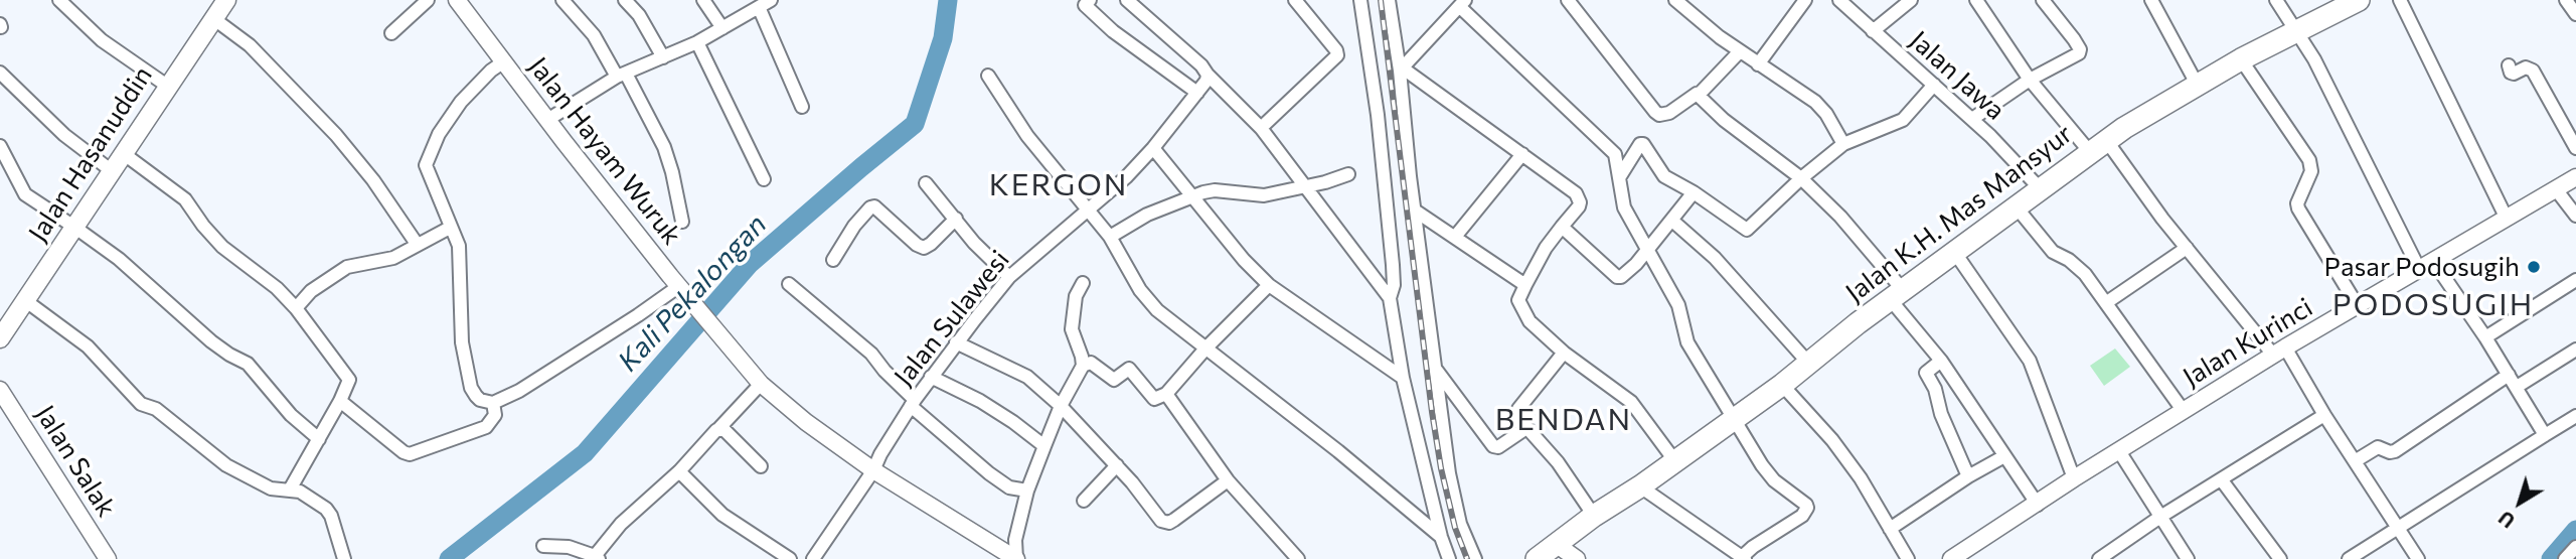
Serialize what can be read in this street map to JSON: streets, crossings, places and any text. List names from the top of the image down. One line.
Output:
{"streets":{"highway":["Jalan K.H. Mas Mansyur"],"main road":["Jalan Hasanuddin"],"street":["Jalan Jawa","Jalan Hayam Wuruk","Jalan Sulawesi","Jalan Kurinci","Jalan Salak"]},"crossings":[["Jalan Jawa","Jalan K.H. Mas Mansyur"],["Jalan Hayam Wuruk","Jalan Sulawesi"]],"districts":["KERGON","PODOSUGIH","BENDAN"],"water":["Kali Pekalongan"],"places":["Pasar Podosugih"],"north":"bottom left"}
